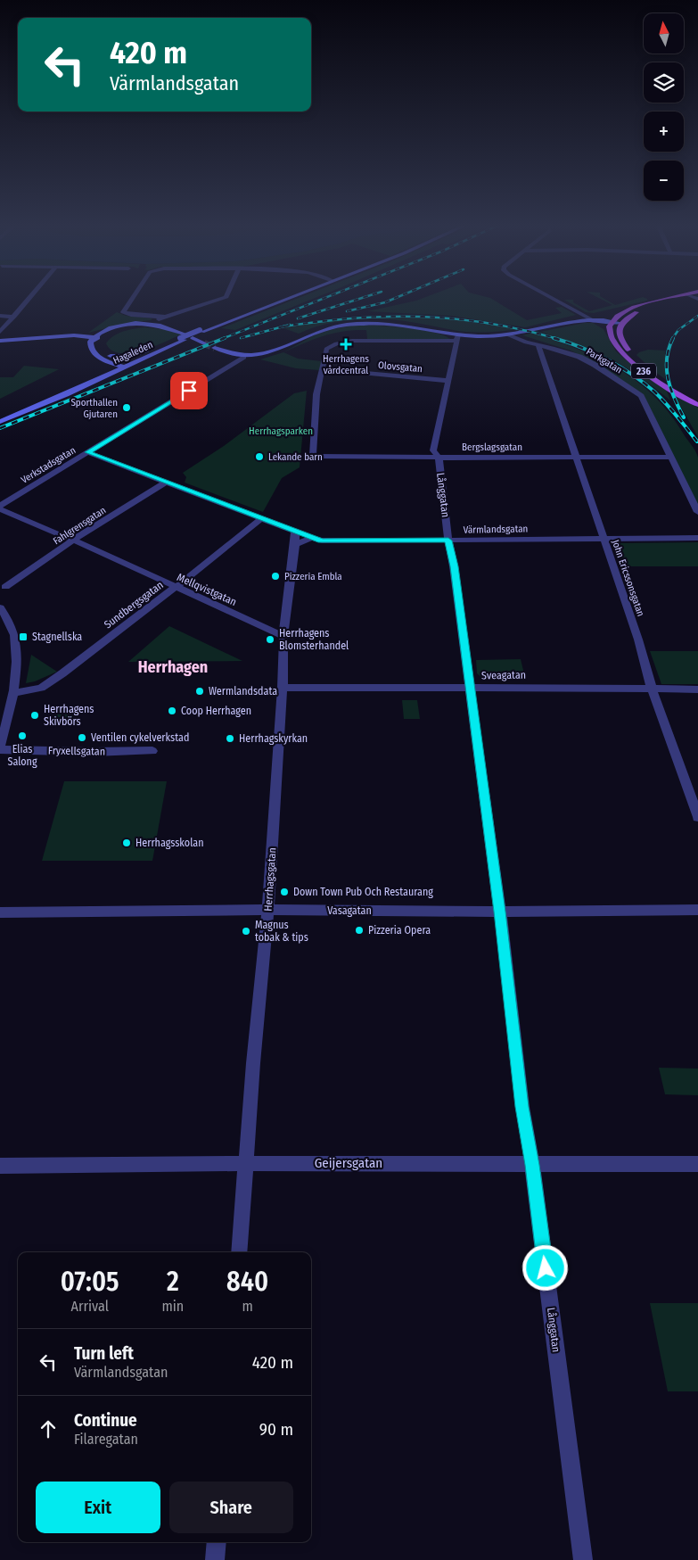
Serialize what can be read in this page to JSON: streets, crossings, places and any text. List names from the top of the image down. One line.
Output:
{"streets":{"main road":["236"],"street":["Hagaleden","Parkgatan","Olovsgatan","Bergslagsgatan","Verkstadsgatan","Långgatan","Fahlgrensgatan","Värmlandsgatan","John Ericssonsgatan","Mellqvistgatan","Sundbergsgatan","Sveagatan","Fryxellsgatan","Herrhagsgatan","Vasagatan","Geijersgatan"]},"crossings":[["Parkgatan","Bergslagsgatan"],["Parkgatan","John Ericssonsgatan"],["Olovsgatan","Bergslagsgatan"],["Olovsgatan","Långgatan"],["Bergslagsgatan","Långgatan"],["Bergslagsgatan","John Ericssonsgatan"],["Långgatan","Värmlandsgatan"],["Långgatan","Sveagatan"],["Långgatan","Vasagatan"],["Långgatan","Geijersgatan"],["Fahlgrensgatan","Mellqvistgatan"],["Värmlandsgatan","John Ericssonsgatan"],["Värmlandsgatan","Herrhagsgatan"],["John Ericssonsgatan","Sveagatan"],["Mellqvistgatan","Sundbergsgatan"],["Mellqvistgatan","Herrhagsgatan"],["Sveagatan","Herrhagsgatan"],["Herrhagsgatan","Vasagatan"],["Herrhagsgatan","Geijersgatan"]],"districts":["Herrhagen"],"parks":["Herrhagsparken"],"places":{"health":["Herrhagens vårdcentral"],"other":["Sporthallen Gjutaren","Lekande barn","Pizzeria Embla","Herrhagens Blomsterhandel","Wermlandsdata","Coop Herrhagen","Herrhagens Skivbörs","Elias Salong","Ventilen cykelverkstad","Herrhagskyrkan","Herrhagsskolan","Down Town Pub Och Restaurang","Pizzeria Opera","Magnus tobak & tips"],"transit":["Stagnellska"]},"north":"top","page":{"map_buttons":["+","−"],"turn":["420 m","Värmlandsgatan"],"eta":["07:05","Arrival","2","min","840","m"],"list":[{"name":"Turn left","note":"Värmlandsgatan","value":"420 m"},{"name":"Continue","note":"Filaregatan","value":"90 m"}],"buttons":["Exit","Share"]}}
